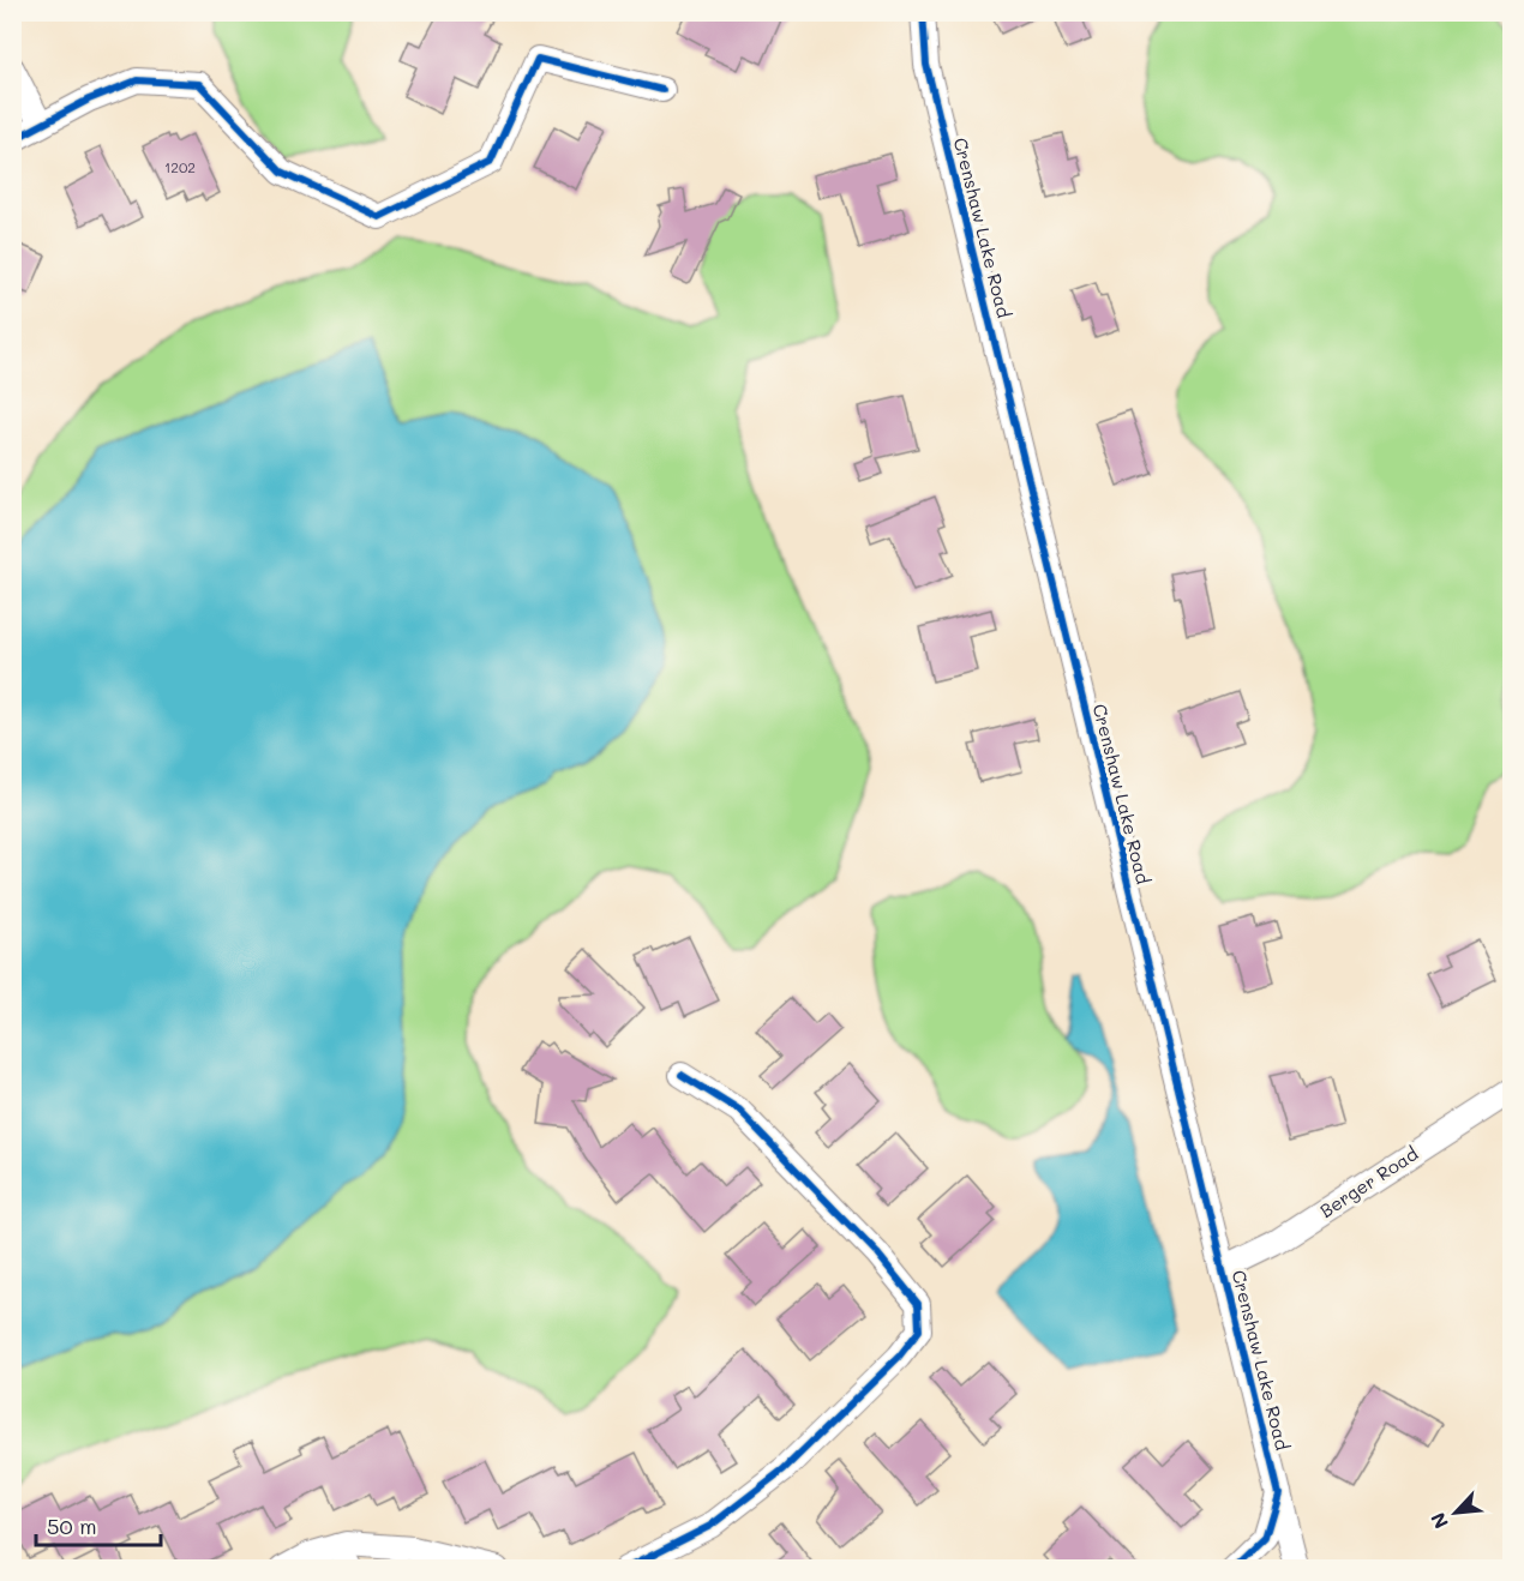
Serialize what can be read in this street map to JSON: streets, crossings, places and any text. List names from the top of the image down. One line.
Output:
{"streets":{"street":["Crenshaw Lake Road","Berger Road"]},"crossings":[["Crenshaw Lake Road","Berger Road"]],"house_numbers":["1202"],"scale_bar":"50 m","north":"bottom left"}
